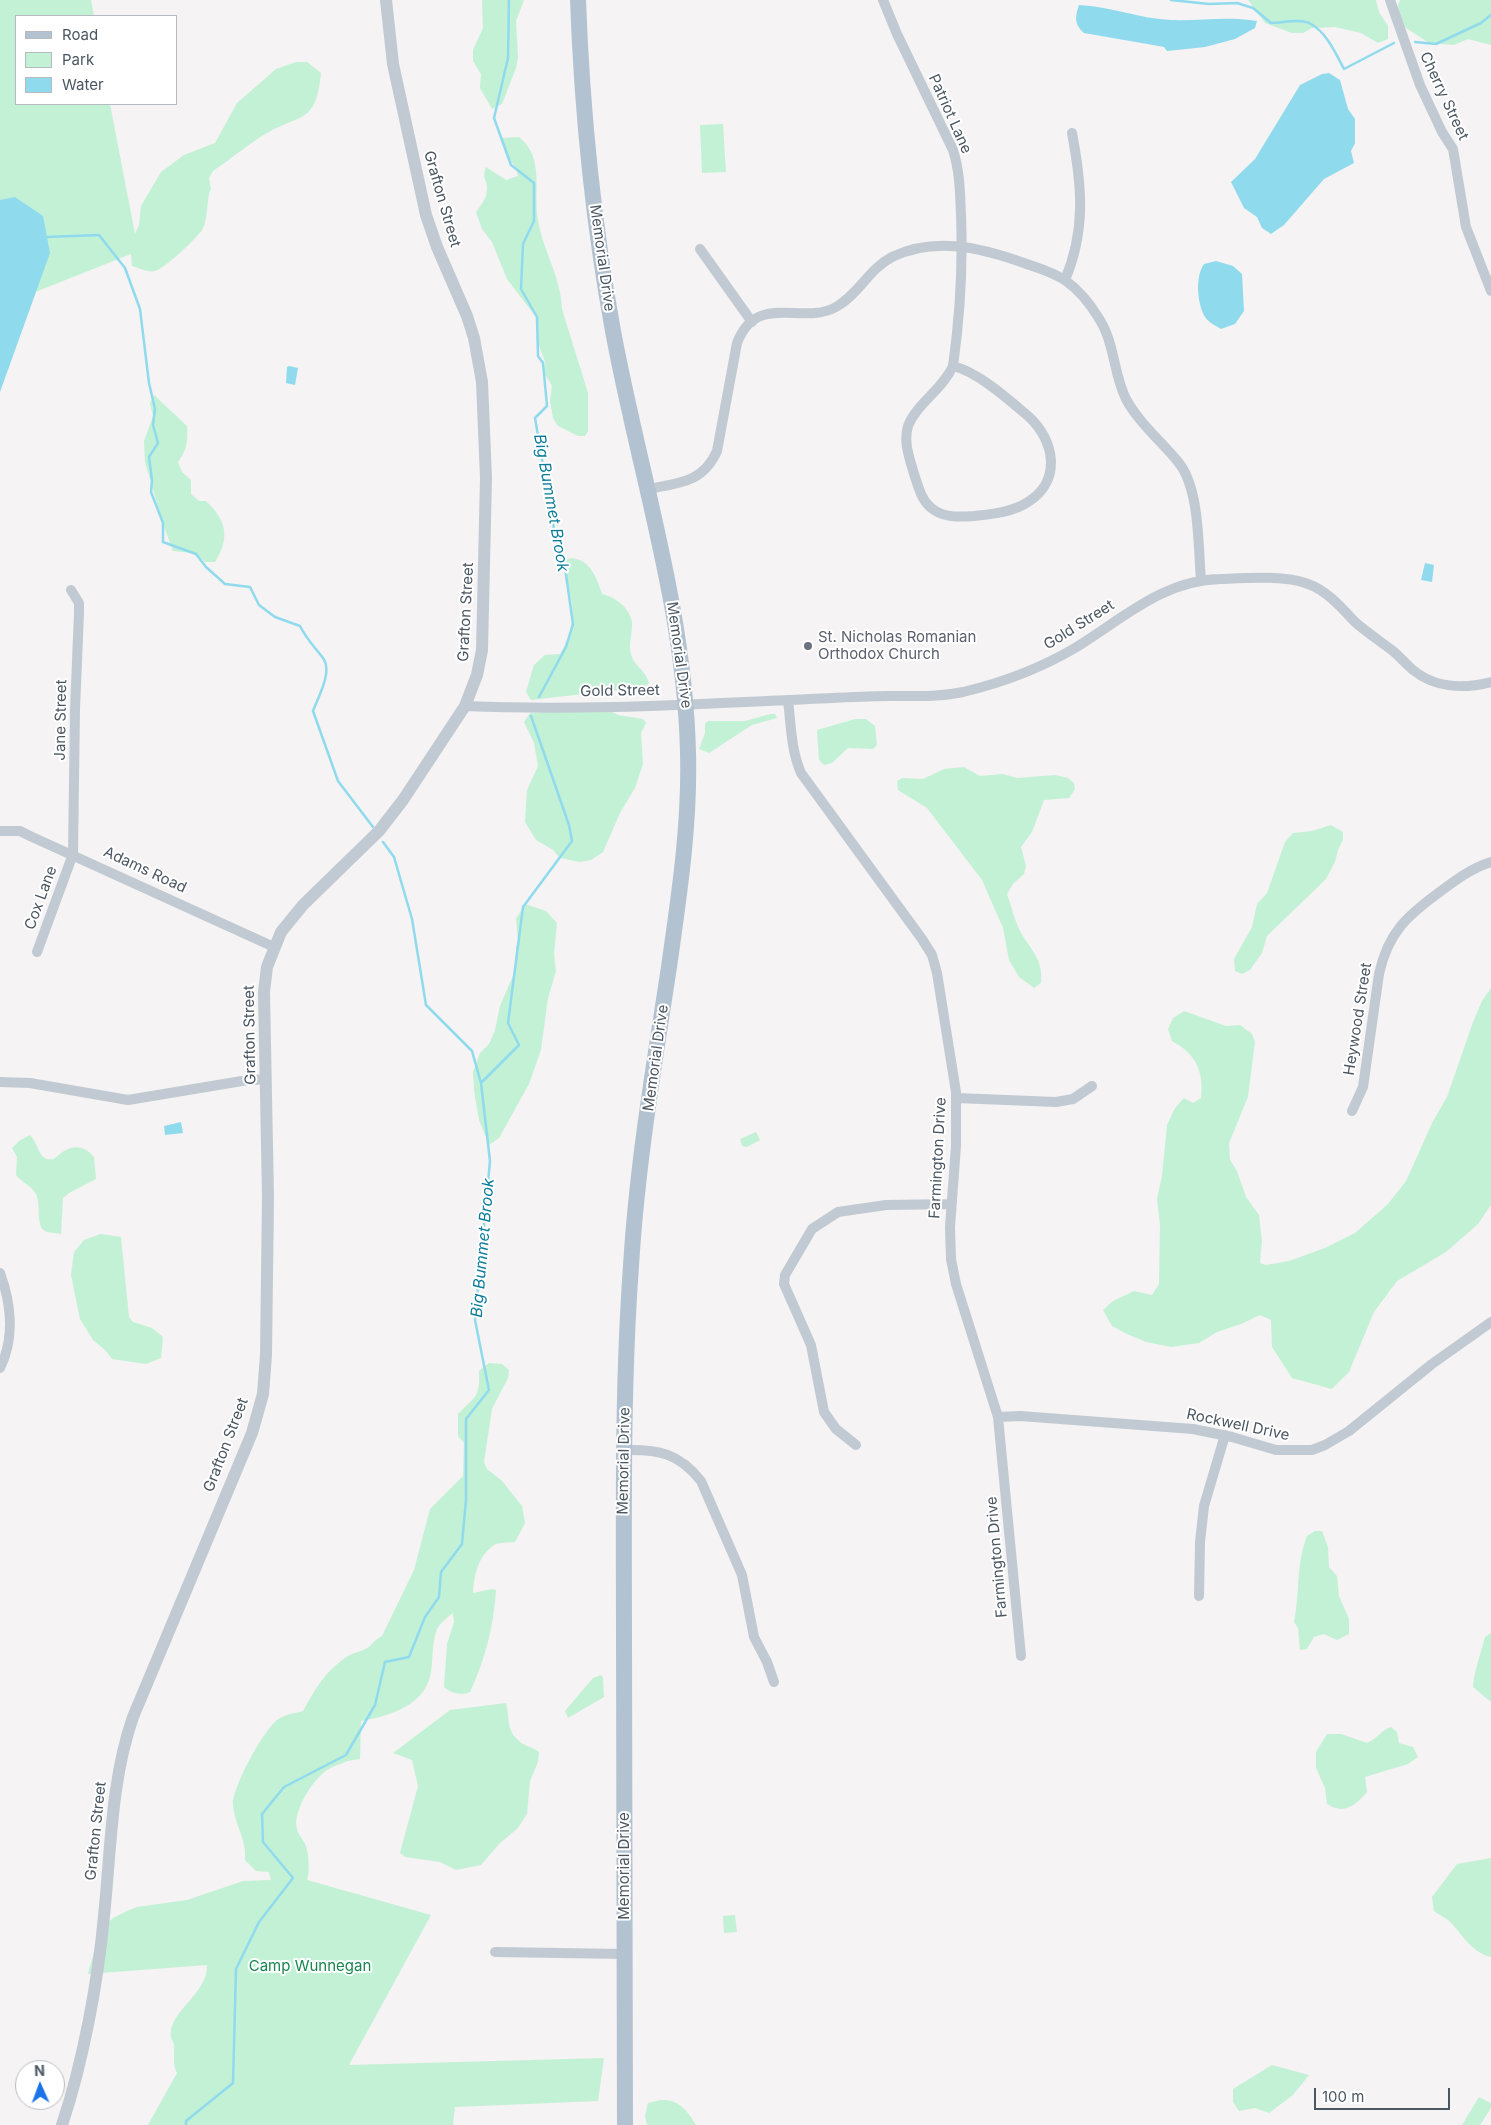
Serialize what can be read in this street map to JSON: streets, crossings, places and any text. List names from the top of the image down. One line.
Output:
{"streets":{"main road":["Memorial Drive"],"street":["Cherry Street","Patriot Lane","Grafton Street","Gold Street","Jane Street","Adams Road","Cox Lane","Heywood Street","Farmington Drive","Rockwell Drive"]},"crossings":[["Grafton Street","Gold Street"],["Grafton Street","Adams Road"],["Memorial Drive","Gold Street"],["Gold Street","Farmington Drive"],["Jane Street","Adams Road"],["Jane Street","Cox Lane"],["Adams Road","Cox Lane"],["Farmington Drive","Rockwell Drive"]],"water":["Big Bummet Brook"],"parks":["Camp Wunnegan"],"places":["St. Nicholas Romanian Orthodox Church"],"legend":["Road","Park","Water"],"scale_bar":"100 m","north":"top"}
